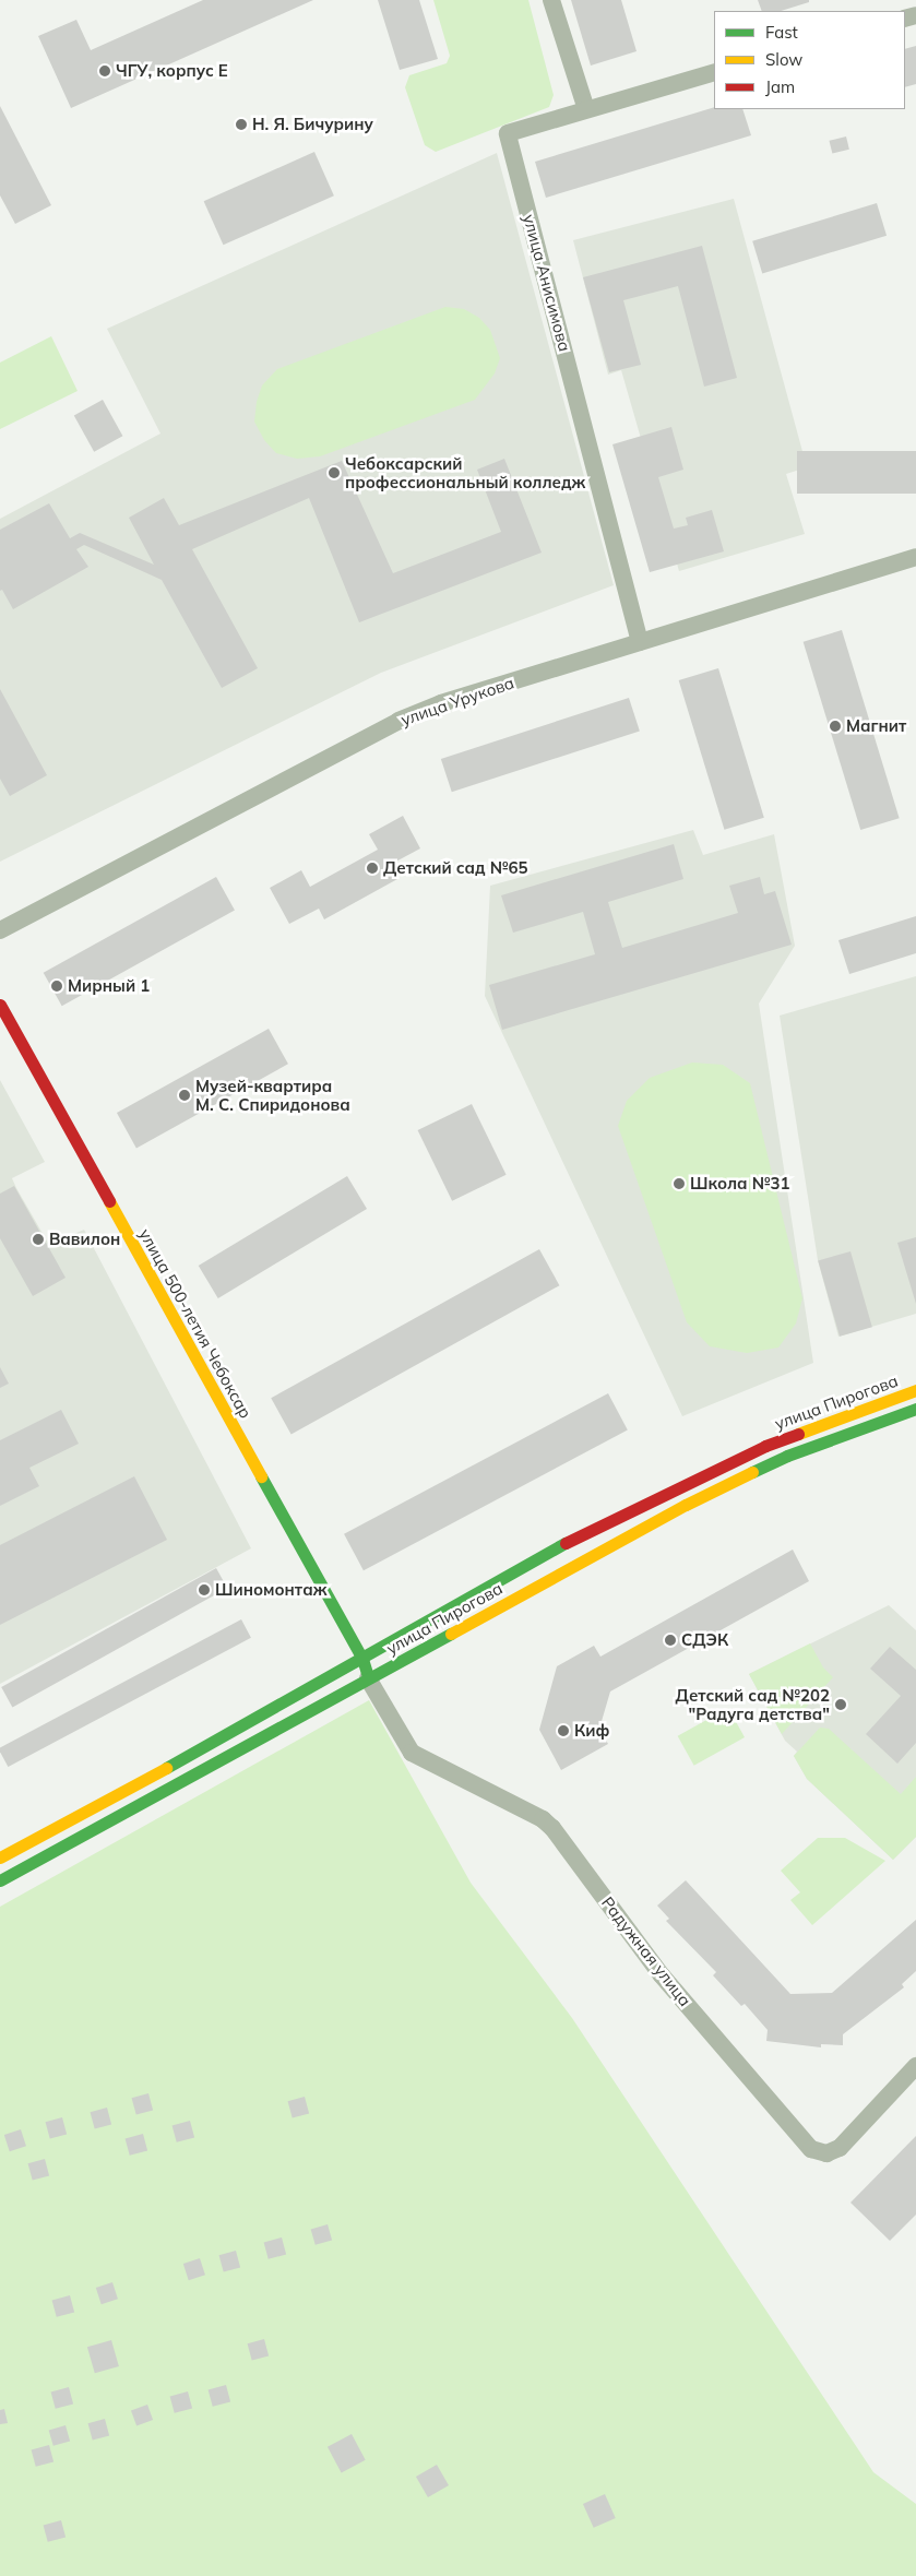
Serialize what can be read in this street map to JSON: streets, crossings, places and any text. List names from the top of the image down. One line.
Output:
{"streets":{"main road":["улица 500-летия Чебоксар","улица Пирогова"],"street":["улица Анисимова","улица Урукова","Радужная улица"]},"crossings":[["улица Анисимова","улица Урукова"],["улица 500-летия Чебоксар","улица Пирогова"],["улица 500-летия Чебоксар","Радужная улица"],["улица Пирогова","Радужная улица"]],"places":["ЧГУ, корпус Е","Н. Я. Бичурину","Чебоксарский профессиональный колледж","Магнит","Детский сад №65","Мирный 1","Музей-квартира М. С. Спиридонова","Школа №31","Вавилон","Шиномонтаж","СДЭК","Детский сад №202 \"Радуга детства\"","Киф"],"legend":["Fast","Slow","Jam"]}
